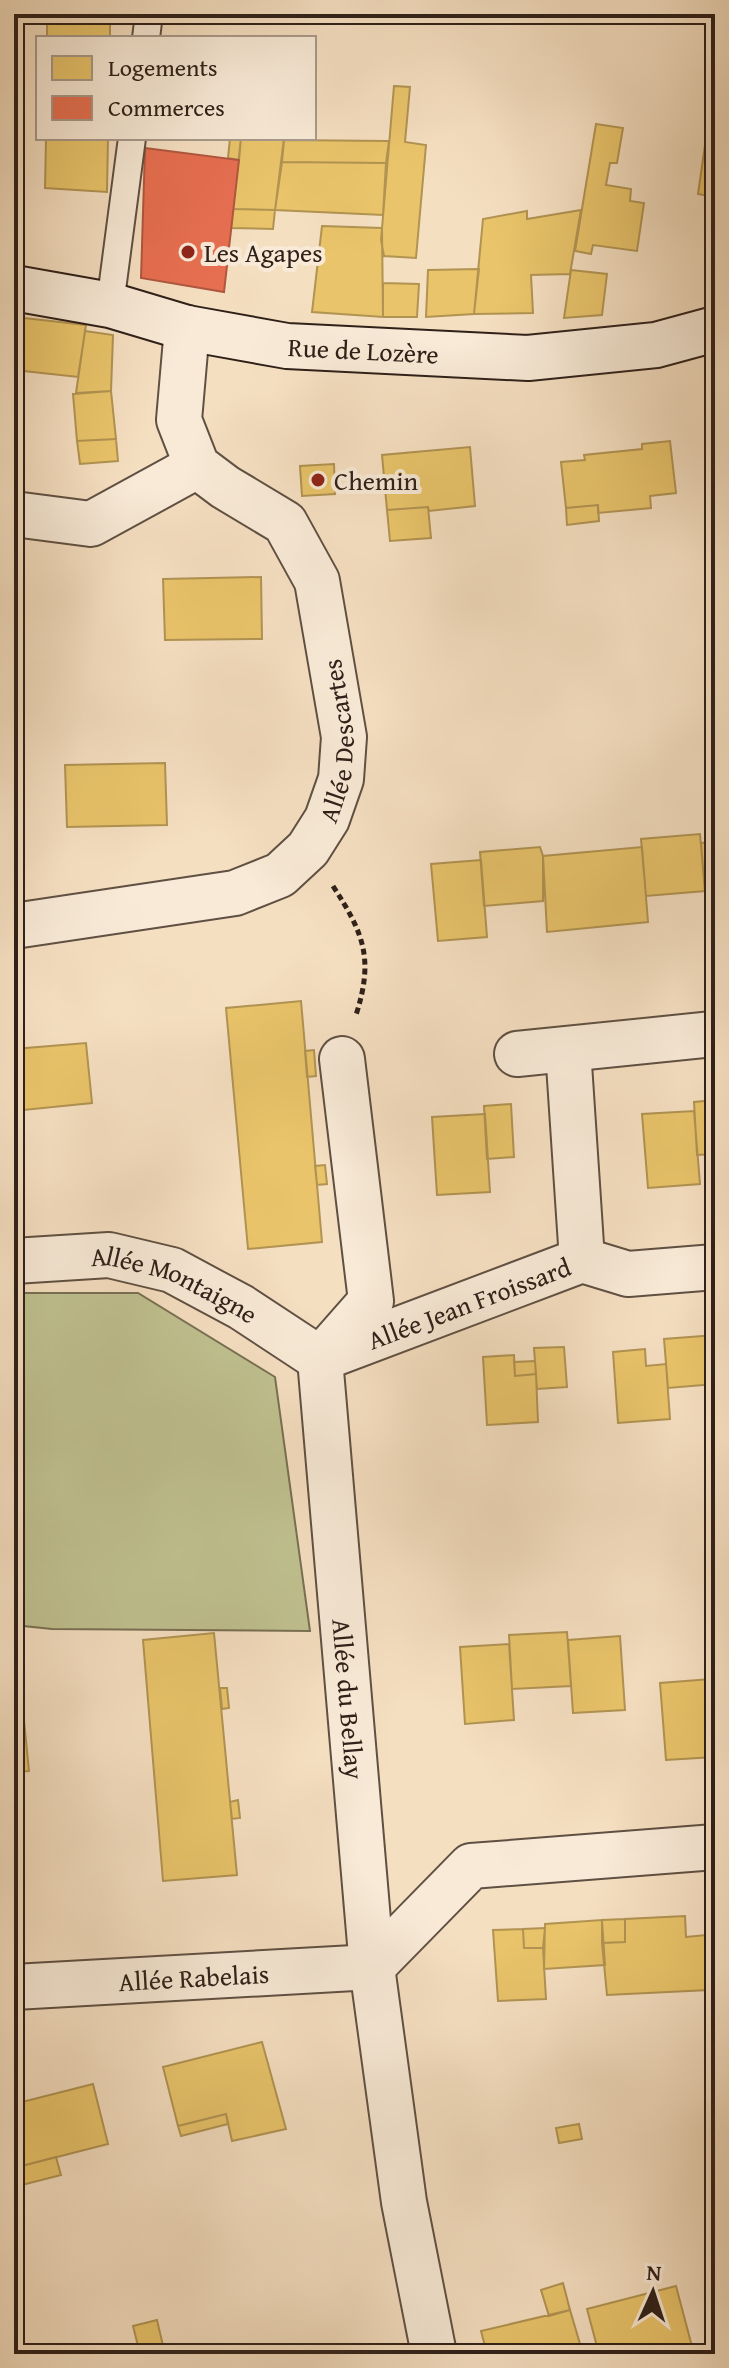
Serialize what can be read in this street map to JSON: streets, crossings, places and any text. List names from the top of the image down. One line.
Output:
{"streets":{"street":["Rue de Lozère","Allée Descartes","Allée Montaigne","Allée Jean Froissard","Allée du Bellay","Allée Rabelais"]},"crossings":[["Allée Montaigne","Allée Jean Froissard"],["Allée Montaigne","Allée du Bellay"],["Allée Jean Froissard","Allée du Bellay"],["Allée du Bellay","Allée Rabelais"]],"places":["Les Agapes","Chemin"],"legend":["Logements","Commerces"],"north":"top"}
